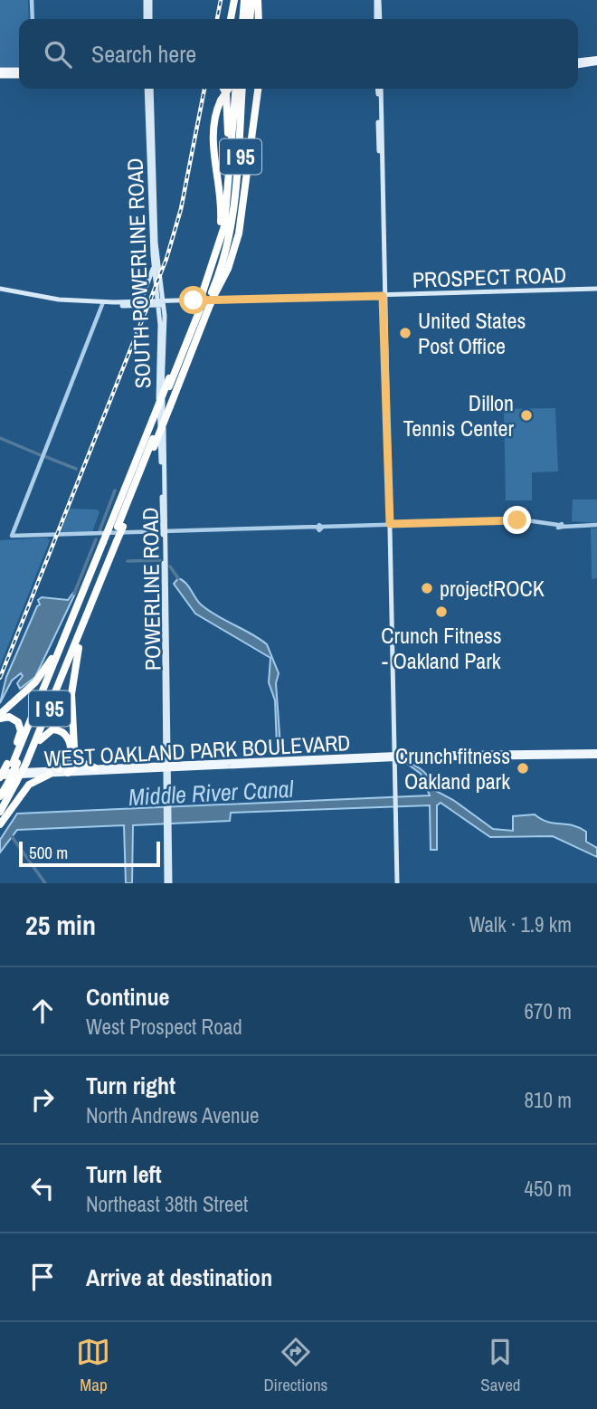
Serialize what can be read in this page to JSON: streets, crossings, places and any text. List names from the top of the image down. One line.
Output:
{"streets":{"highway":["I 95"],"main road":["SOUTH POWERLINE ROAD","PROSPECT ROAD","POWERLINE ROAD","WEST OAKLAND PARK BOULEVARD"]},"crossings":[["I 95","POWERLINE ROAD"],["I 95","WEST OAKLAND PARK BOULEVARD"],["SOUTH POWERLINE ROAD","PROSPECT ROAD"],["SOUTH POWERLINE ROAD","POWERLINE ROAD"],["POWERLINE ROAD","WEST OAKLAND PARK BOULEVARD"]],"water":["Middle River Canal"],"places":["United States Post Office","Dillon Tennis Center","projectROCK","Crunch Fitness - Oakland Park","Crunch fitness Oakland park"],"scale_bar":"500 m","page":{"search":"Search here","scale":"500 m","heading":["25 min","Walk · 1.9 km"],"list":[["Continue","West Prospect Road","670 m"],["Turn right","North Andrews Avenue","810 m"],["Turn left","Northeast 38th Street","450 m"],"Arrive at destination"],"nav":["Map","Directions","Saved"]}}
